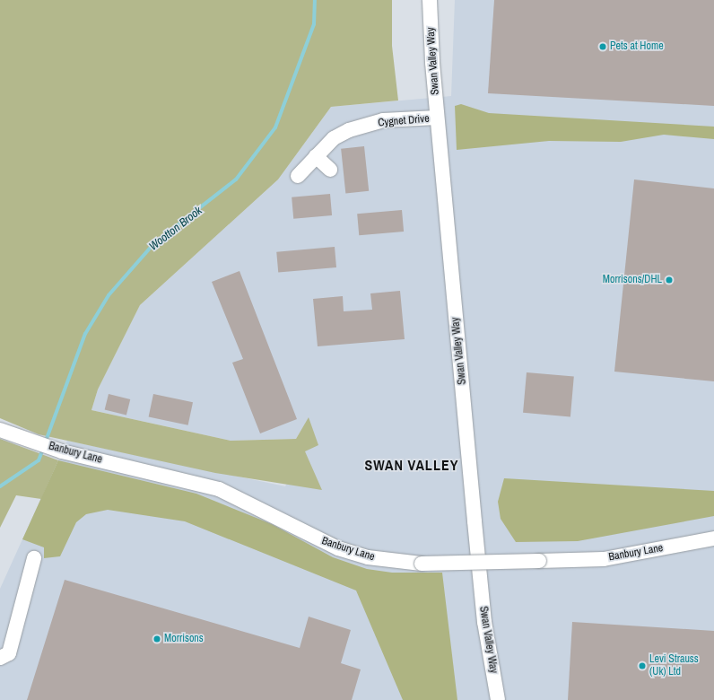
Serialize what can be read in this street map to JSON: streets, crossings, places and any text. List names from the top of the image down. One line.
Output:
{"streets":{"street":["Swan Valley Way","Cygnet Drive","Banbury Lane"]},"crossings":[["Swan Valley Way","Cygnet Drive"]],"districts":["SWAN VALLEY"],"water":["Wootton Brook"],"places":["Pets at Home","Morrisons/DHL","Morrisons","Levi Strauss (Uk) Ltd"]}
